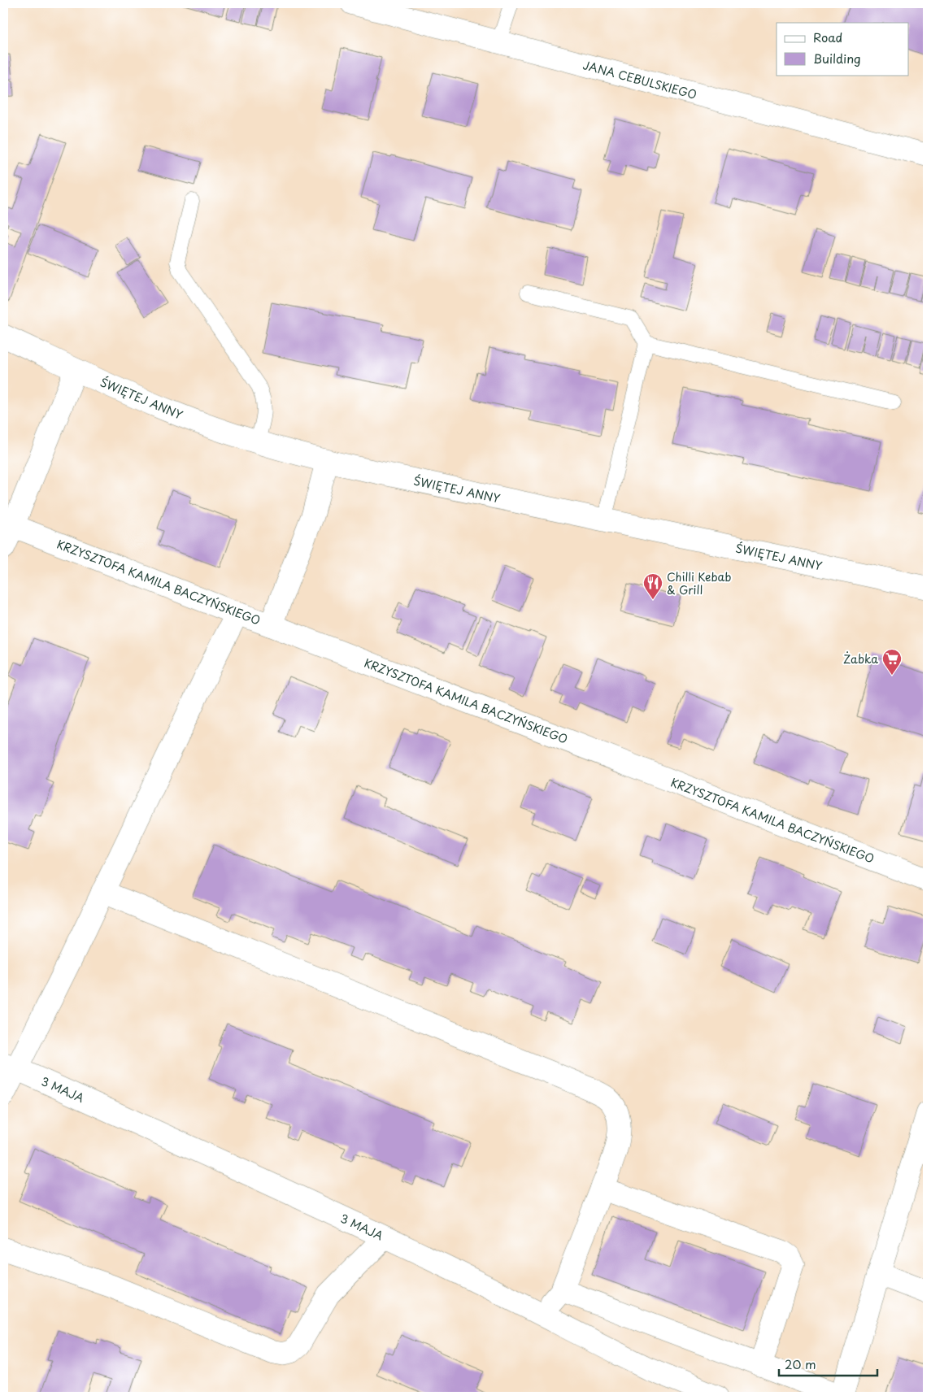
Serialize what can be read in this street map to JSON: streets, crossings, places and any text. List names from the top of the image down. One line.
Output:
{"streets":{"street":["JANA CEBULSKIEGO","ŚWIĘTEJ ANNY","KRZYSZTOFA KAMILA BACZYŃSKIEGO","3 MAJA"]},"places":{"restaurant":["Chilli Kebab & Grill"],"supermarket":["Żabka"]},"legend":["Road","Building"],"scale_bar":"20 m"}
